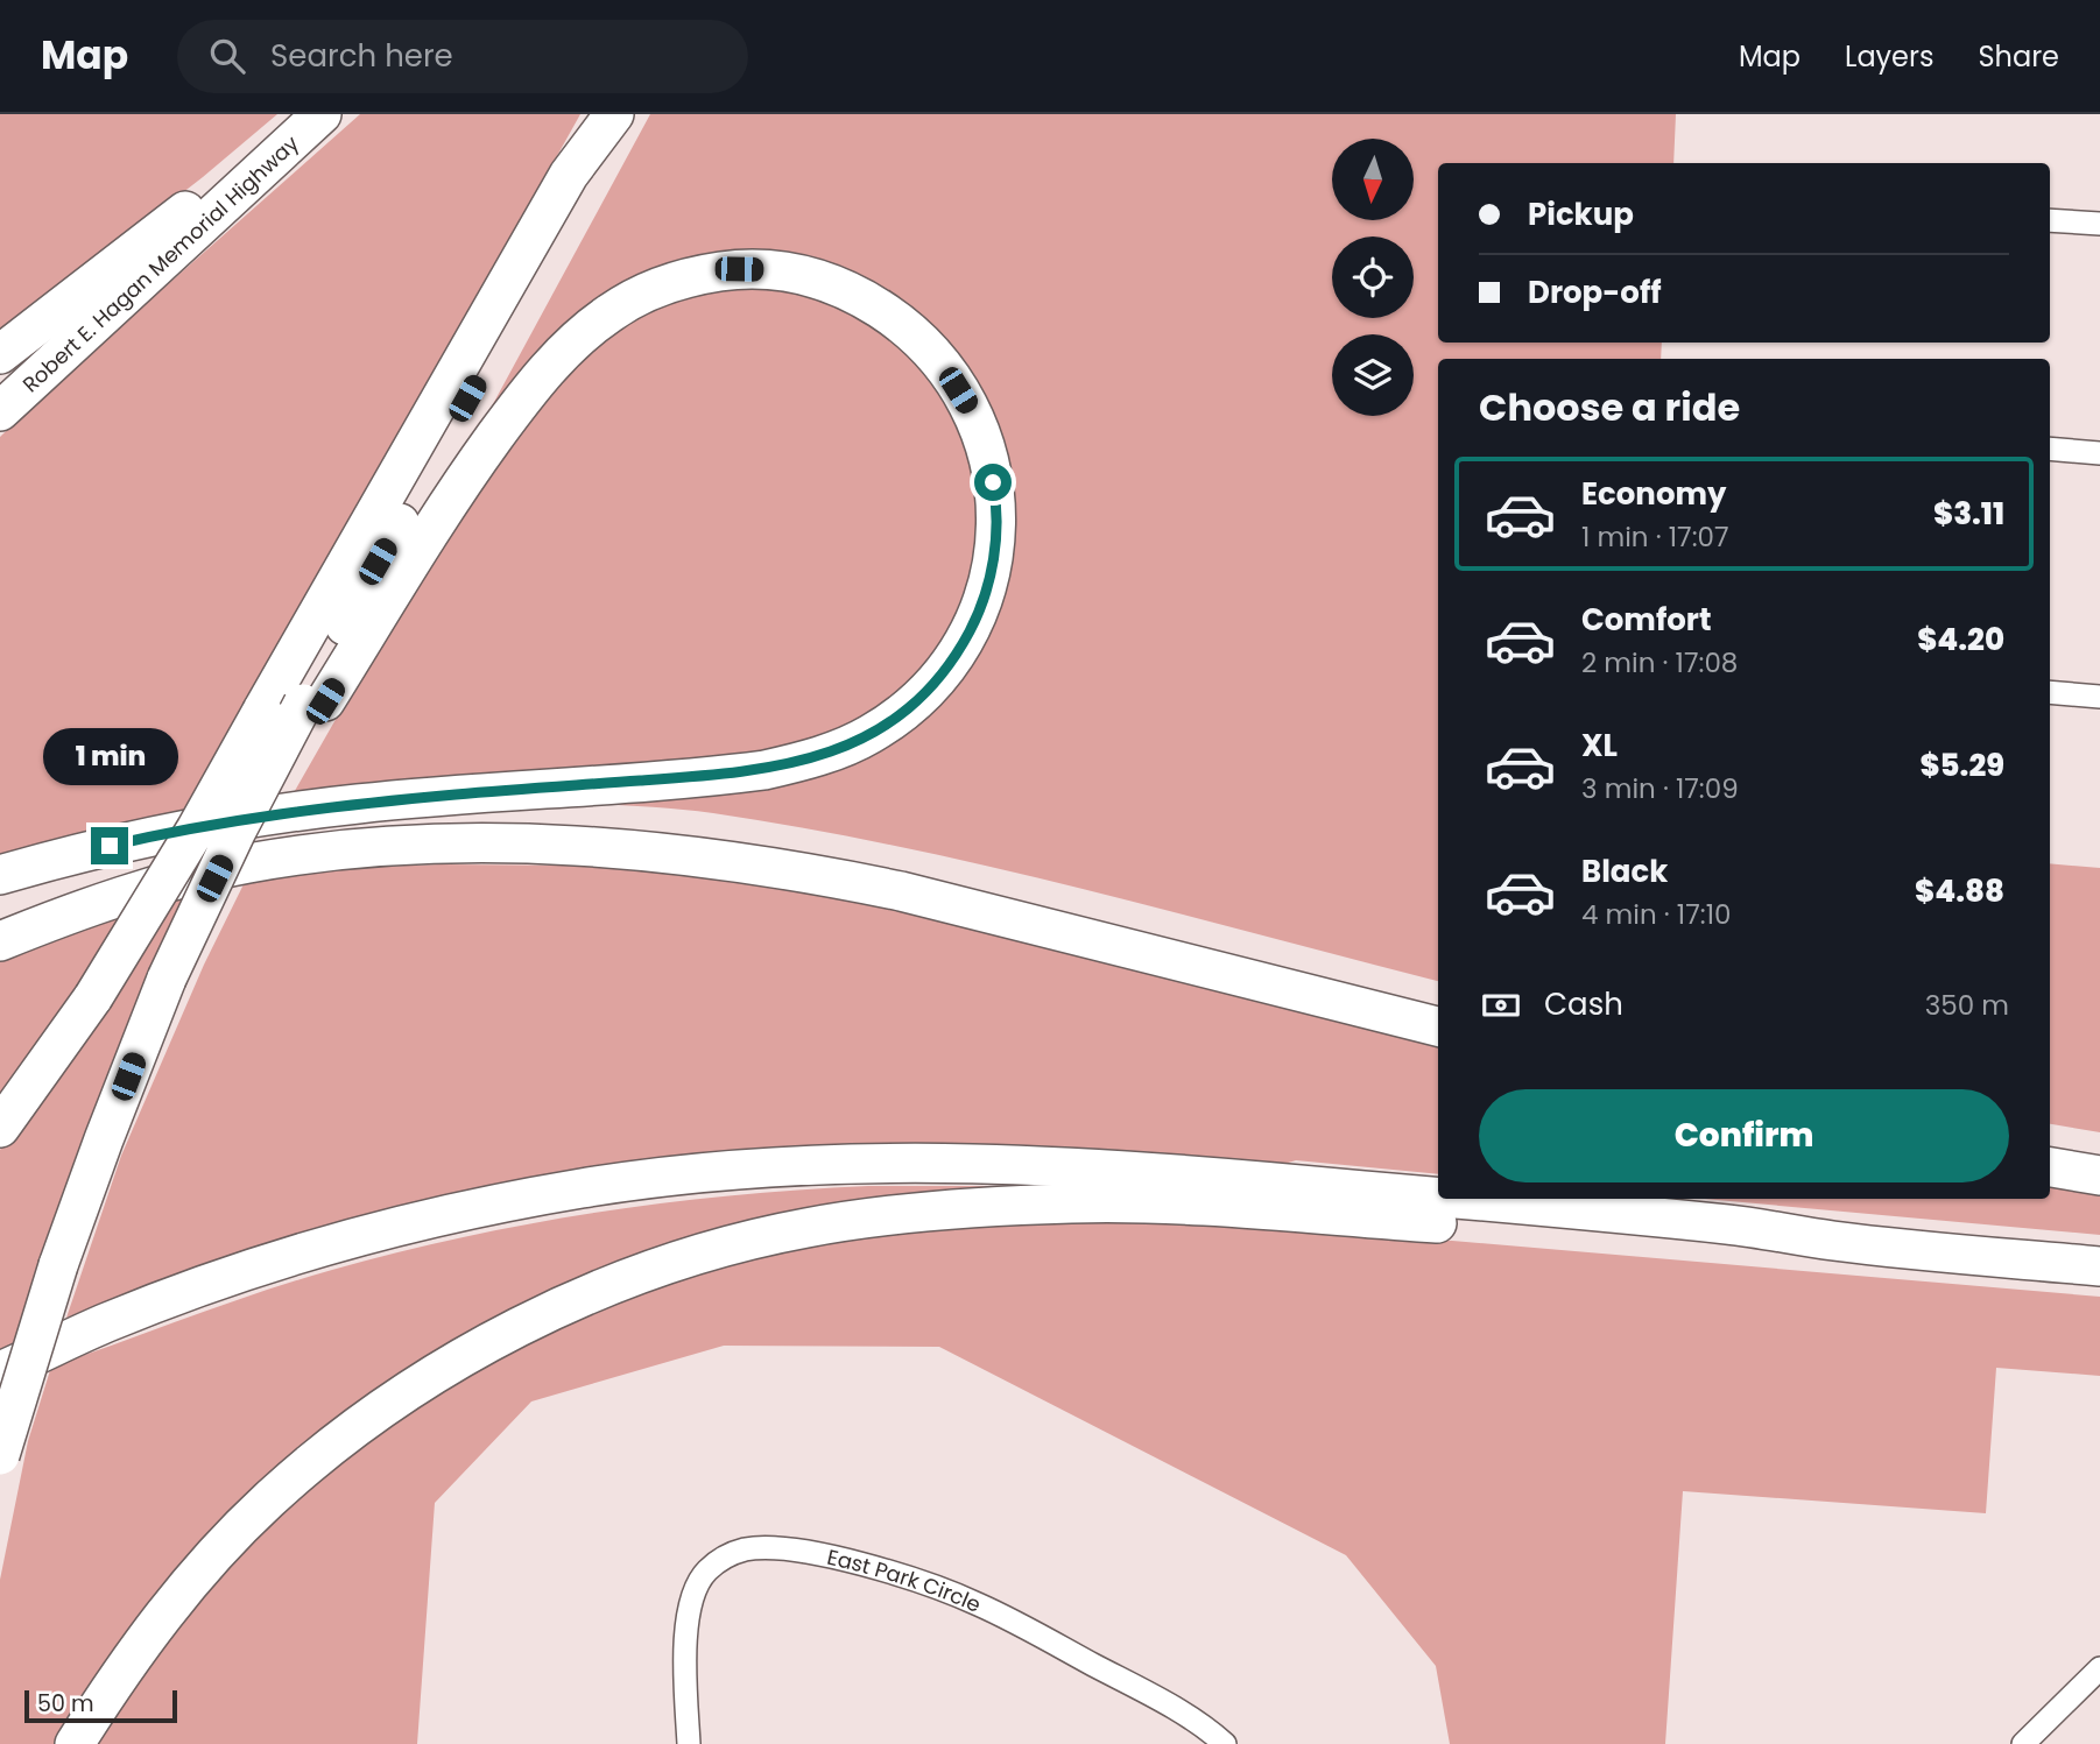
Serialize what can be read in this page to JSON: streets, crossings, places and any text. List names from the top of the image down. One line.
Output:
{"streets":{"highway":["Robert E. Hagan Memorial Highway"],"street":["East Park Circle"]},"scale_bar":"50 m","north":"bottom","page":{"header":"Map","search":"Search here","nav":["Map","Layers","Share"],"banner":["Pickup","Drop-off"],"heading":"Choose a ride","list":[{"name":"Economy","note":"1 min · 17:07","value":"$3.11"},{"name":"Comfort","note":"2 min · 17:08","value":"$4.20"},{"name":"XL","note":"3 min · 17:09","value":"$5.29"},{"name":"Black","note":"4 min · 17:10","value":"$4.88"}],"bubble":"1 min","pay":["Cash","350 m"],"buttons":"Confirm","scale":"50 m"}}
